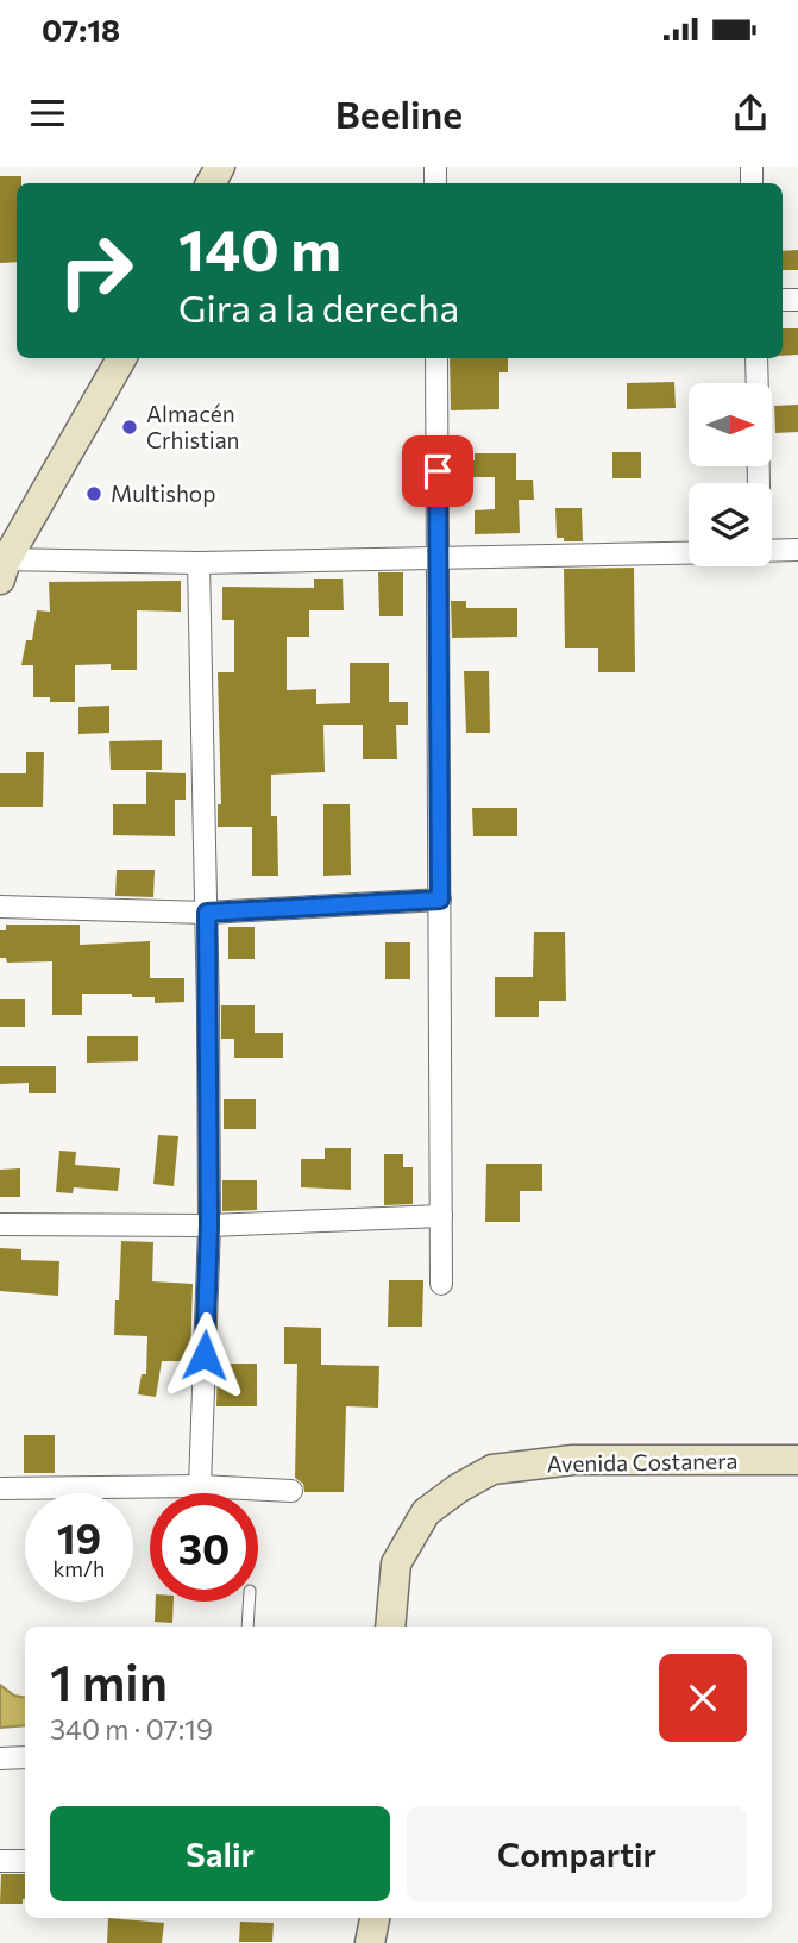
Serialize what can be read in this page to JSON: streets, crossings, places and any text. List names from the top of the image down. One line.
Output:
{"streets":{"street":["Avenida Costanera"]},"places":["Almacén Crhistian","Multishop"],"north":"right","page":{"status":"07:18","header":"Beeline","turn":["140 m","Gira a la derecha"],"speed":"19 km/h","limit":"30","heading":["1 min","340 m · 07:19"],"buttons":["Salir","Compartir"]}}
